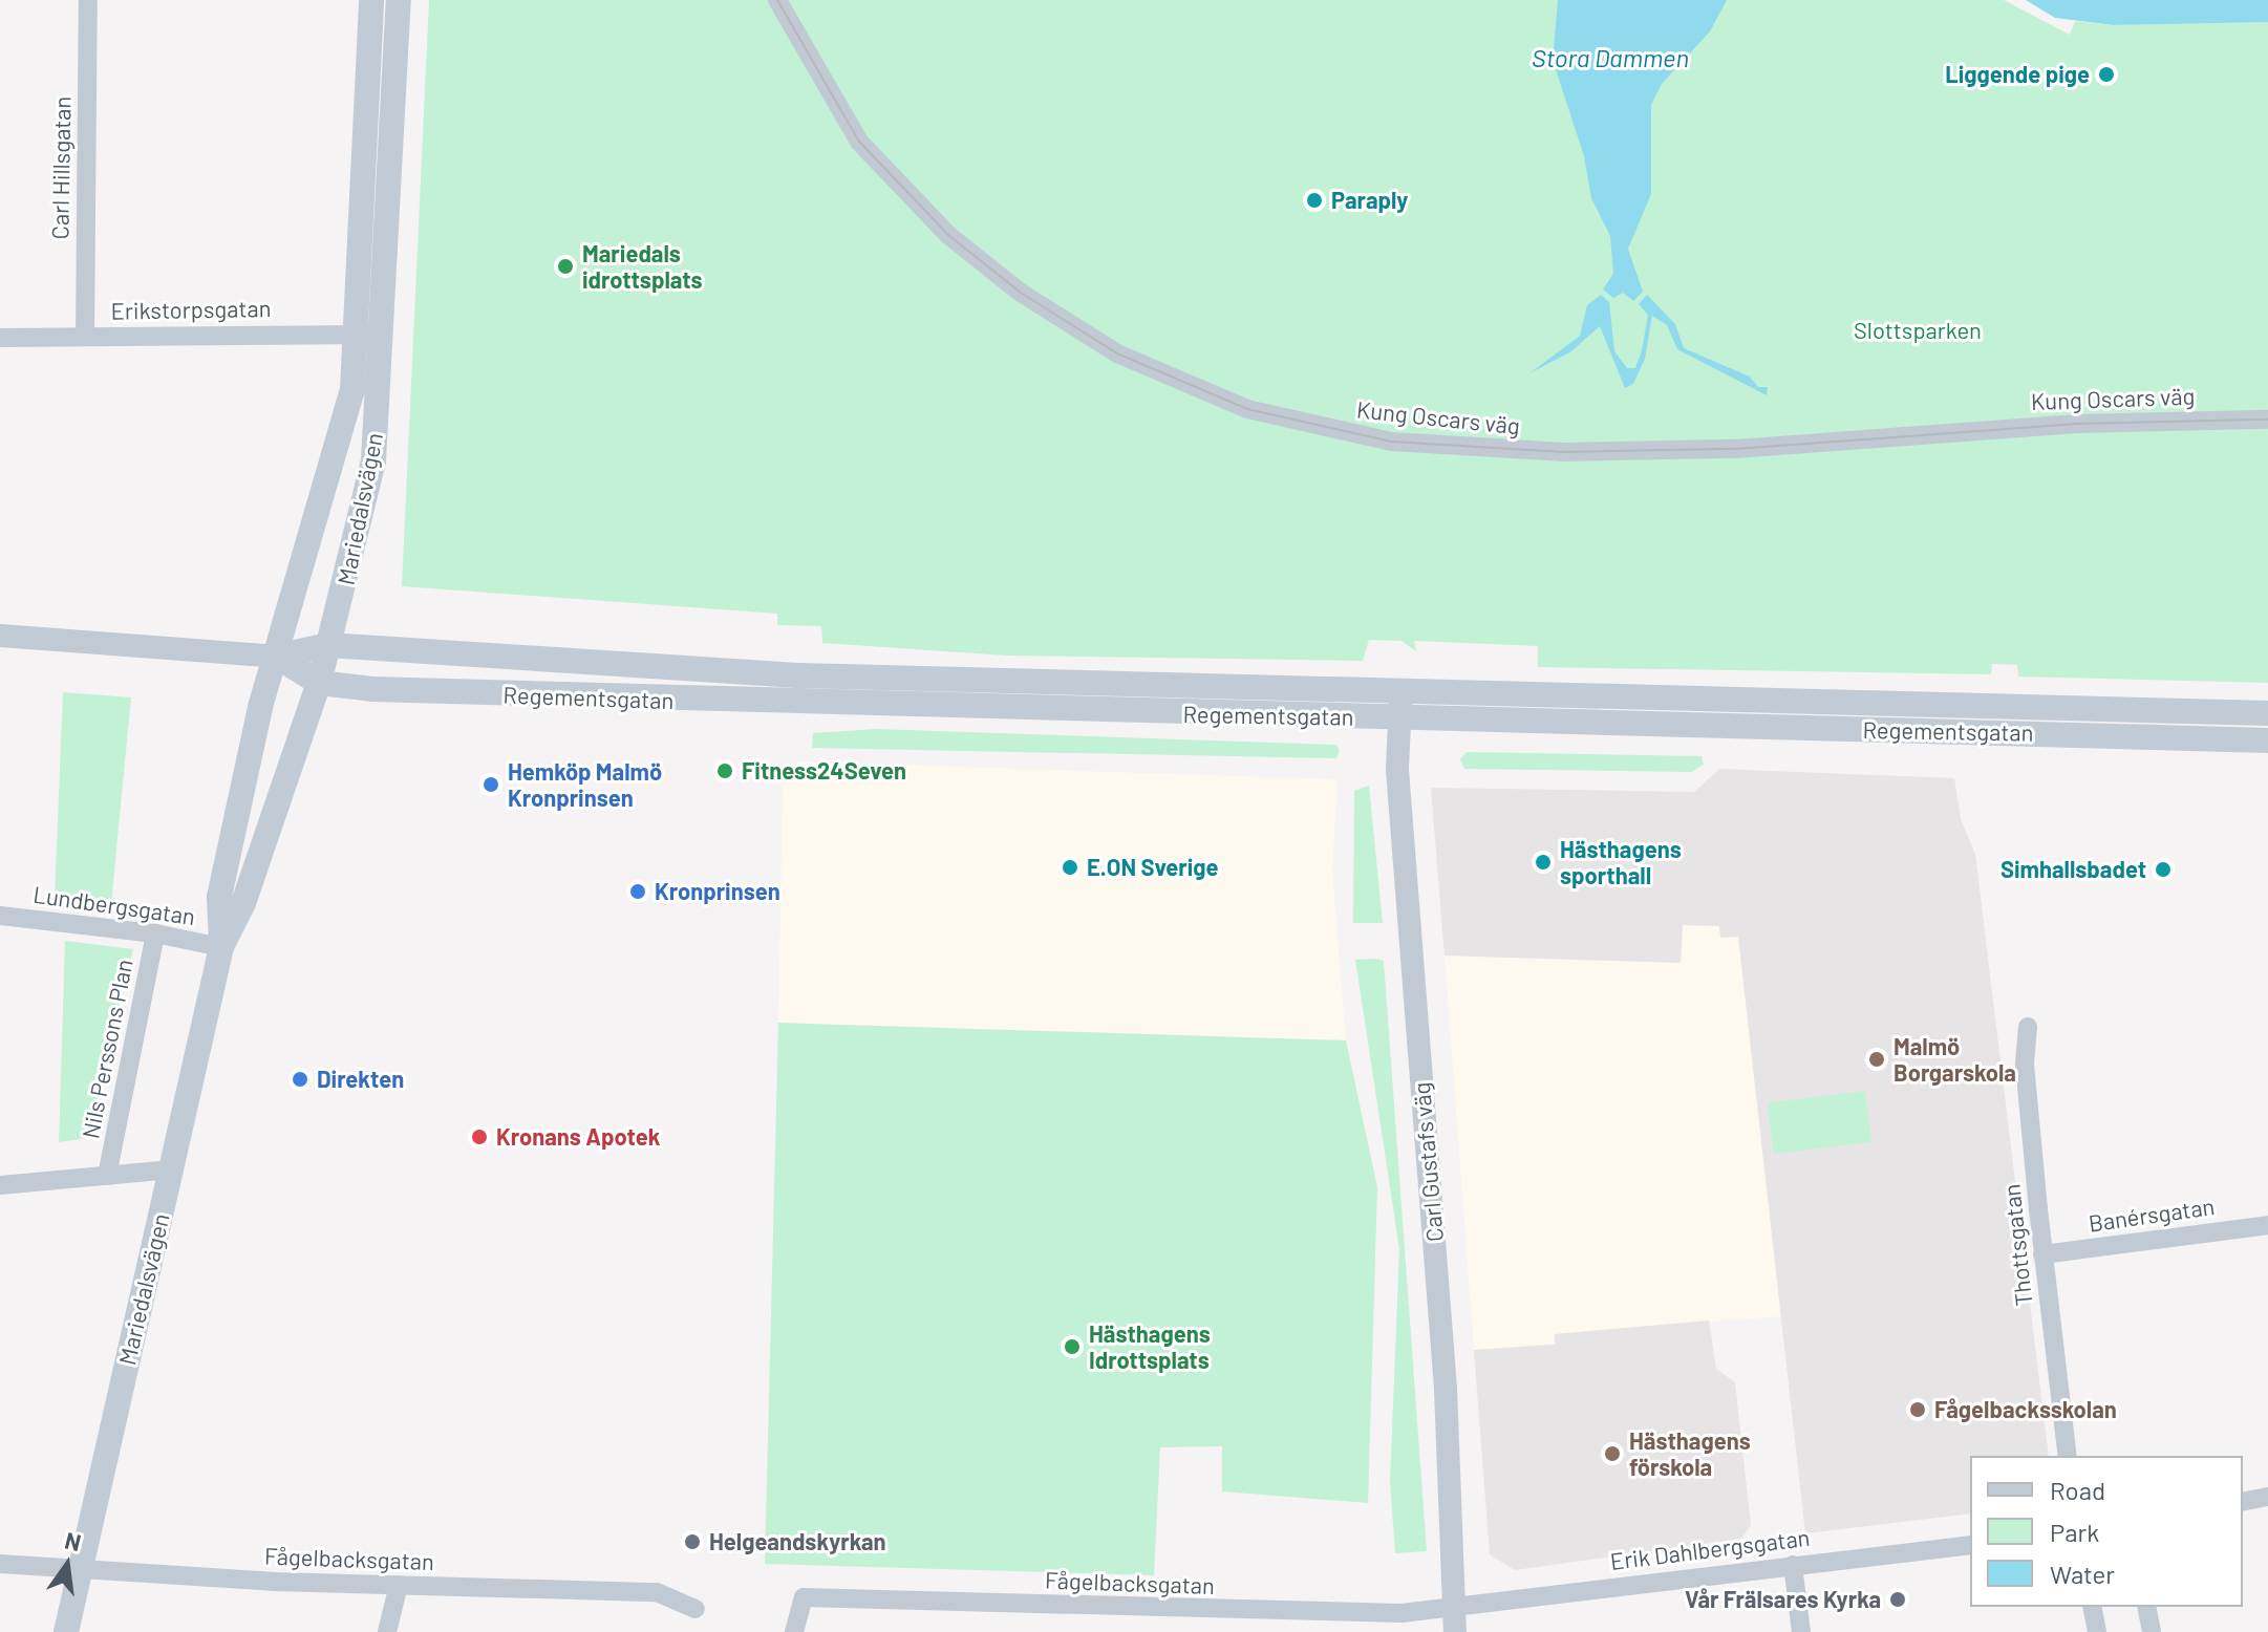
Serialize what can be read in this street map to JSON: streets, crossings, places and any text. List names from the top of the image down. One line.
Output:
{"streets":{"main road":["Mariedalsvägen","Regementsgatan"],"street":["Carl Hillsgatan","Erikstorpsgatan","Kung Oscars väg","Lundbergsgatan","Nils Perssons Plan","Carl Gustafs väg","Banérsgatan","Thottsgatan","Erik Dahlbergsgatan","Fågelbacksgatan"]},"crossings":[["Carl Hillsgatan","Erikstorpsgatan"],["Erikstorpsgatan","Mariedalsvägen"],["Mariedalsvägen","Regementsgatan"],["Mariedalsvägen","Lundbergsgatan"],["Mariedalsvägen","Fågelbacksgatan"],["Regementsgatan","Carl Gustafs väg"],["Lundbergsgatan","Nils Perssons Plan"],["Carl Gustafs väg","Erik Dahlbergsgatan"],["Carl Gustafs väg","Fågelbacksgatan"],["Banérsgatan","Thottsgatan"],["Erik Dahlbergsgatan","Fågelbacksgatan"]],"water":["Stora Dammen"],"parks":["Slottsparken"],"places":["Liggende pige","Paraply","Mariedals idrottsplats","Fitness24Seven","Hemköp Malmö Kronprinsen","Hästhagens sporthall","E.ON Sverige","Simhallsbadet","Kronprinsen","Malmö Borgarskola","Direkten","Kronans Apotek","Hästhagens Idrottsplats","Fågelbacksskolan","Hästhagens förskola","Helgeandskyrkan","Vår Frälsares Kyrka"],"legend":["Road","Park","Water"],"north":"top"}
